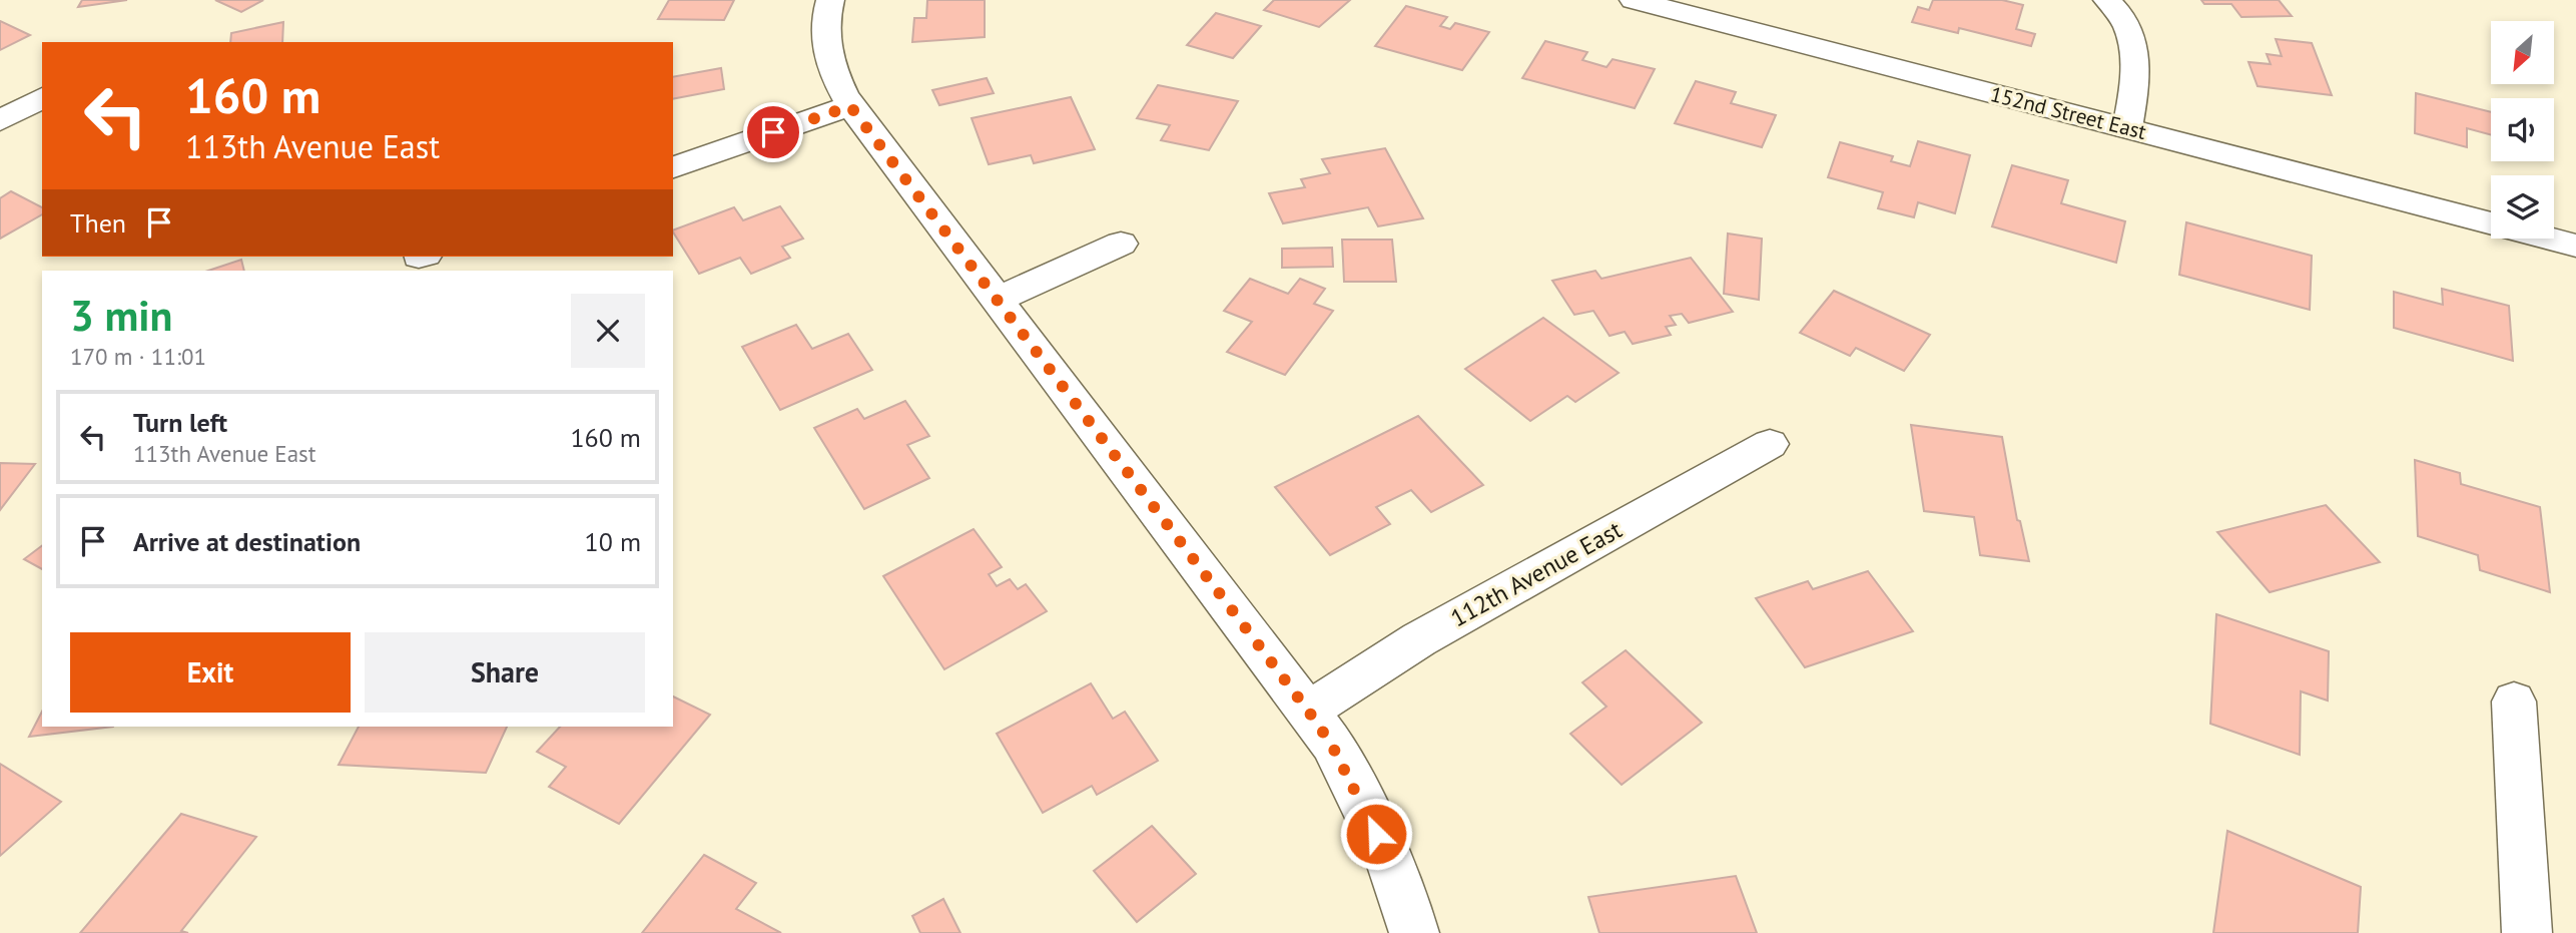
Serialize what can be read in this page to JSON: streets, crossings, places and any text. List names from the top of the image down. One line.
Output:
{"streets":{"street":["152nd Street East","112th Avenue East"]},"north":"bottom left","page":{"turn":["160 m","113th Avenue East"],"then":"Then","heading":["3 min","170 m · 11:01"],"list":[{"name":"Turn left","note":"113th Avenue East","value":"160 m"},{"name":"Arrive at destination","value":"10 m"}],"buttons":["Exit","Share"]}}
